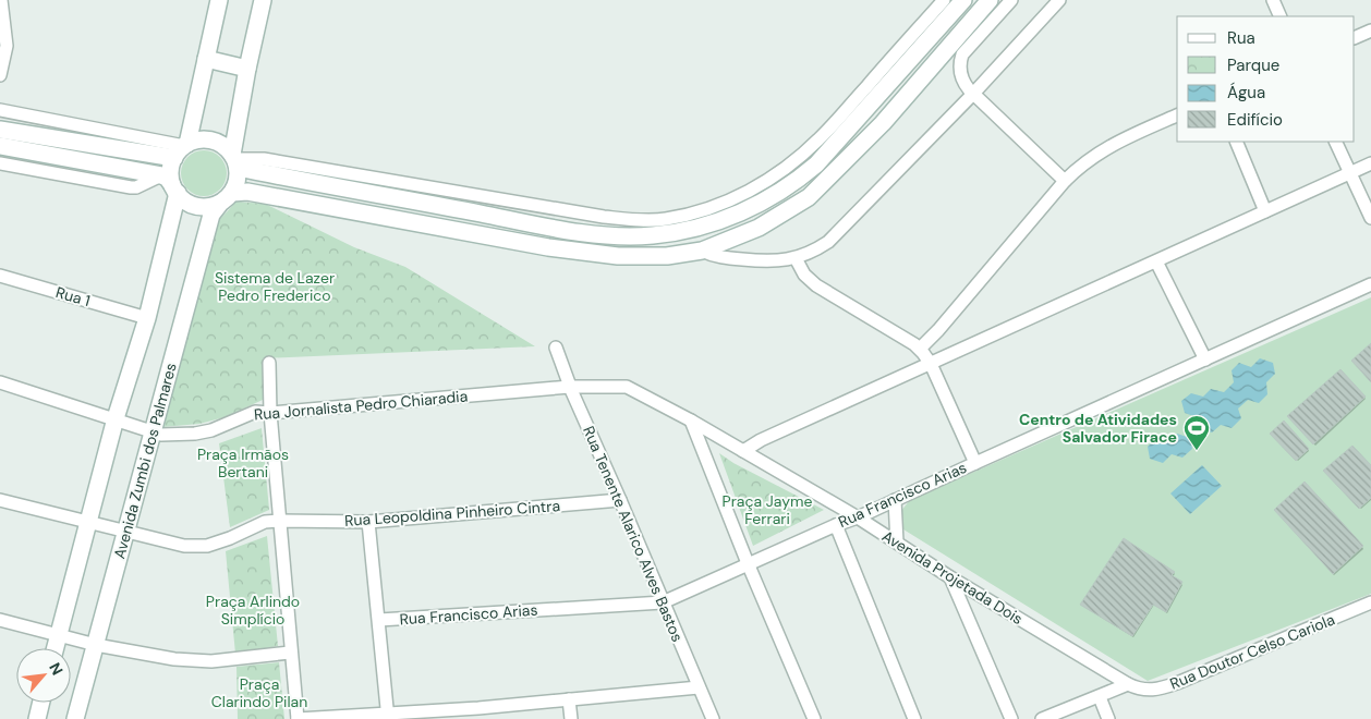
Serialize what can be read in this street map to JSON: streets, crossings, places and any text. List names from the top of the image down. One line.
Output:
{"streets":{"main road":["Avenida Zumbi dos Palmares"],"street":["Rua 1","Rua Jornalista Pedro Chiaradia","Rua Francisco Arias","Rua Leopoldina Pinheiro Cintra","Rua Tenente Alarico Alves Bastos","Avenida Projetada Dois","Rua Doutor Celso Cariola"]},"crossings":[["Rua Jornalista Pedro Chiaradia","Avenida Zumbi dos Palmares"],["Rua Jornalista Pedro Chiaradia","Rua Tenente Alarico Alves Bastos"],["Rua Jornalista Pedro Chiaradia","Avenida Projetada Dois"],["Avenida Zumbi dos Palmares","Rua Leopoldina Pinheiro Cintra"],["Rua Francisco Arias","Rua Tenente Alarico Alves Bastos"],["Rua Francisco Arias","Avenida Projetada Dois"],["Rua Leopoldina Pinheiro Cintra","Rua Tenente Alarico Alves Bastos"],["Rua Tenente Alarico Alves Bastos","Avenida Projetada Dois"],["Avenida Projetada Dois","Rua Doutor Celso Cariola"]],"parks":["Sistema de Lazer Pedro Frederico","Praça Irmãos Bertani","Praça Jayme Ferrari","Praça Arlindo Simplício","Praça Clarindo Pilan"],"places":{"sports":["Centro de Atividades Salvador Firace"]},"legend":["Rua","Parque","Água","Edifício"],"north":"top right"}
